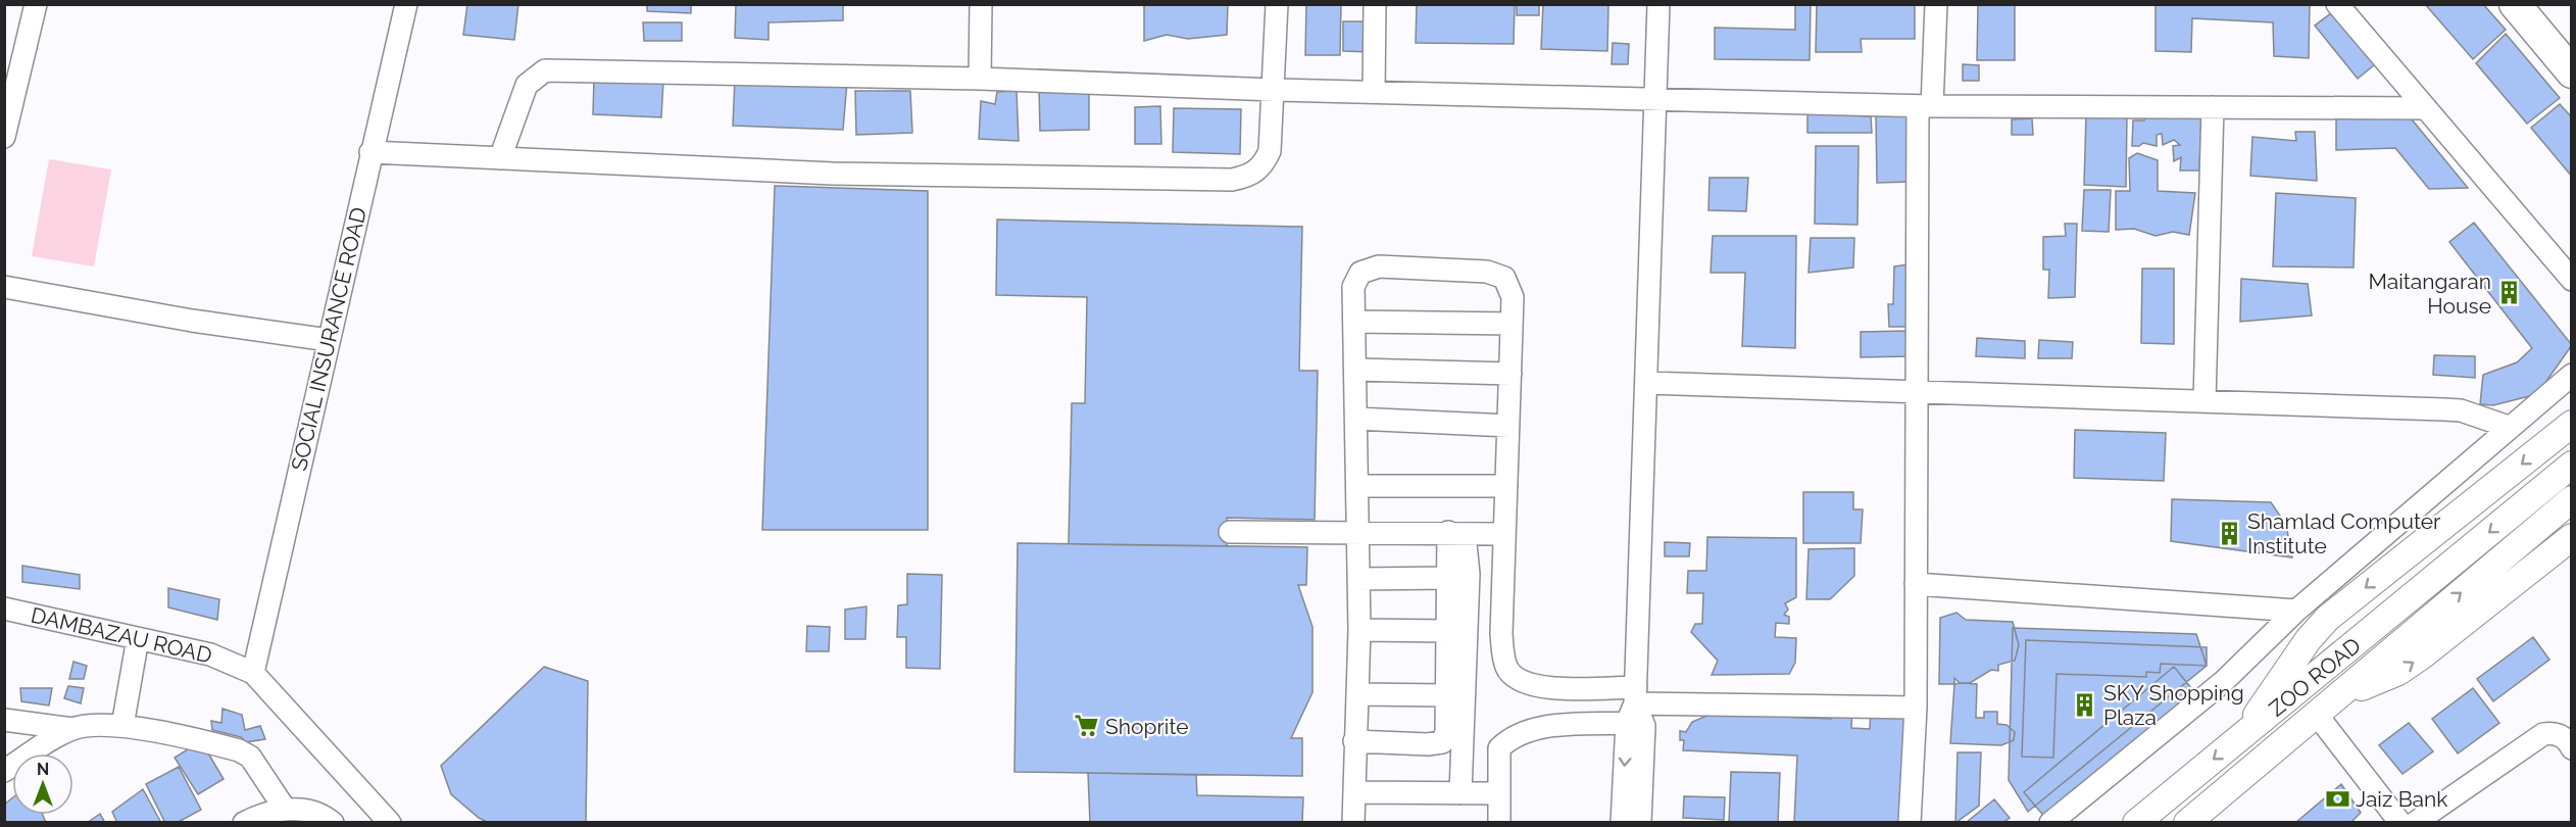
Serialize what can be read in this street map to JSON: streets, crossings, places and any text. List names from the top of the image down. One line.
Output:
{"streets":{"main road":["ZOO ROAD"],"street":["SOCIAL INSURANCE ROAD","DAMBAZAU ROAD"]},"crossings":[["SOCIAL INSURANCE ROAD","DAMBAZAU ROAD"]],"places":{"building":["Maitangaran House","Shamlad Computer Institute","SKY Shopping Plaza"],"supermarket":["Shoprite"],"bank":["Jaiz Bank"]},"north":"top"}
